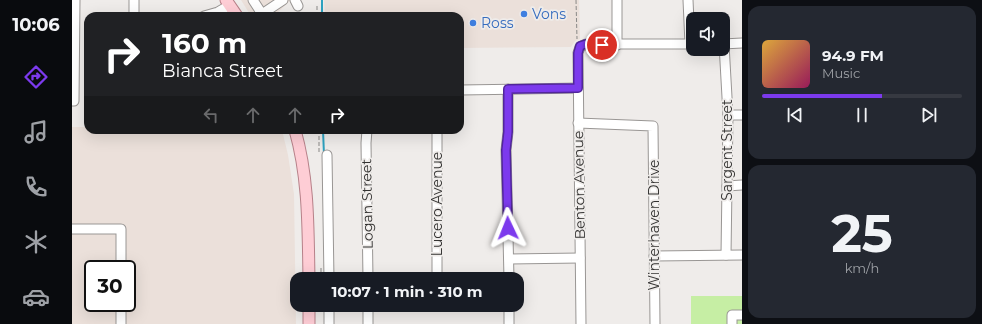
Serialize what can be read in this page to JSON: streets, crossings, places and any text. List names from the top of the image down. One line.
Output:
{"streets":{"street":["Sargent Street","Benton Avenue","Logan Street","Lucero Avenue","Winterhaven Drive"]},"crossings":[["Benton Avenue","Winterhaven Drive"]],"places":["Vons","Ross"],"page":{"tabs":"10:06","turn":["160 m","Bianca Street"],"song":["94.9 FM","Music"],"tile":["25","km/h"],"limit":"30","trip":"10:07 · 1 min · 310 m"}}
